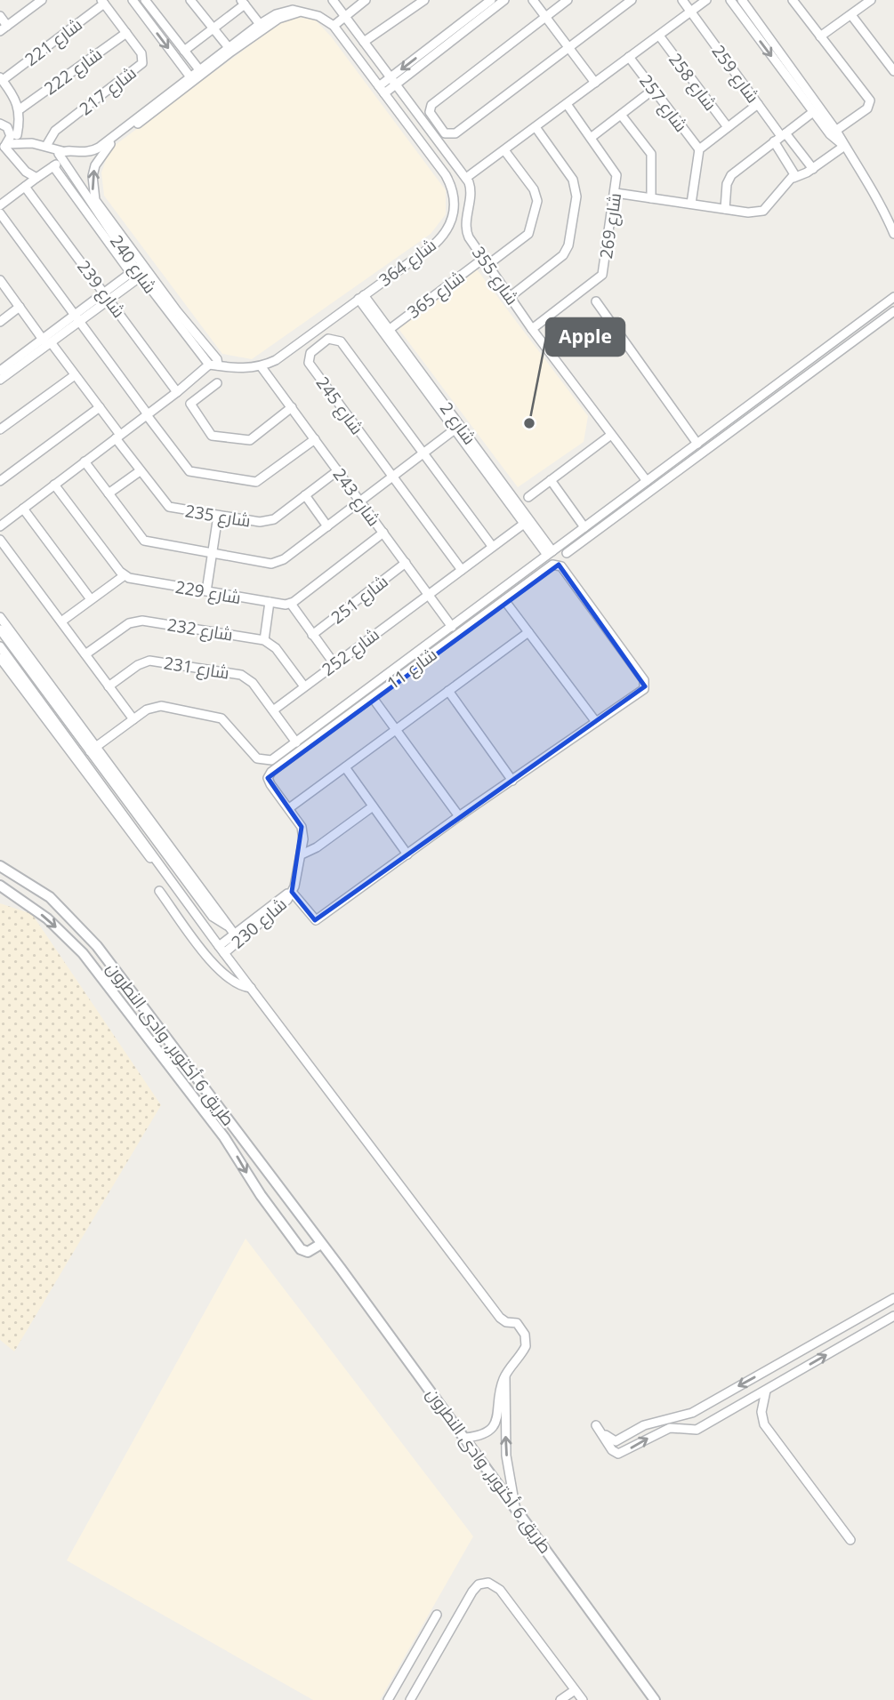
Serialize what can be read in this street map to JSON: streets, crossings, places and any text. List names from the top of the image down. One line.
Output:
{"streets":{"street":["شارع 221","شارع 222","شارع 259","شارع 258","شارع 217","شارع 257","شارع 269","شارع 364","شارع 240","شارع 355","شارع 239","شارع 365","شارع 245","شارع 2","شارع 243","شارع 235","شارع 229","شارع 251","شارع 232","شارع 252","شارع 231","شارع 11","شارع 230","طريق 6 أكتوبر, وادى النطرون"]},"crossings":[["شارع 221","شارع 217"],["شارع 222","شارع 217"],["شارع 269","شارع 355"],["شارع 364","شارع 2"],["شارع 364","شارع 243"],["شارع 355","شارع 365"],["شارع 355","شارع 11"],["شارع 365","شارع 2"],["شارع 245","شارع 252"],["شارع 2","شارع 252"],["شارع 2","شارع 11"],["شارع 243","شارع 235"],["شارع 243","شارع 251"],["شارع 243","شارع 252"],["شارع 243","شارع 11"],["شارع 252","شارع 231"],["شارع 231","شارع 11"],["شارع 11","شارع 230"]],"places":["Apple"]}
